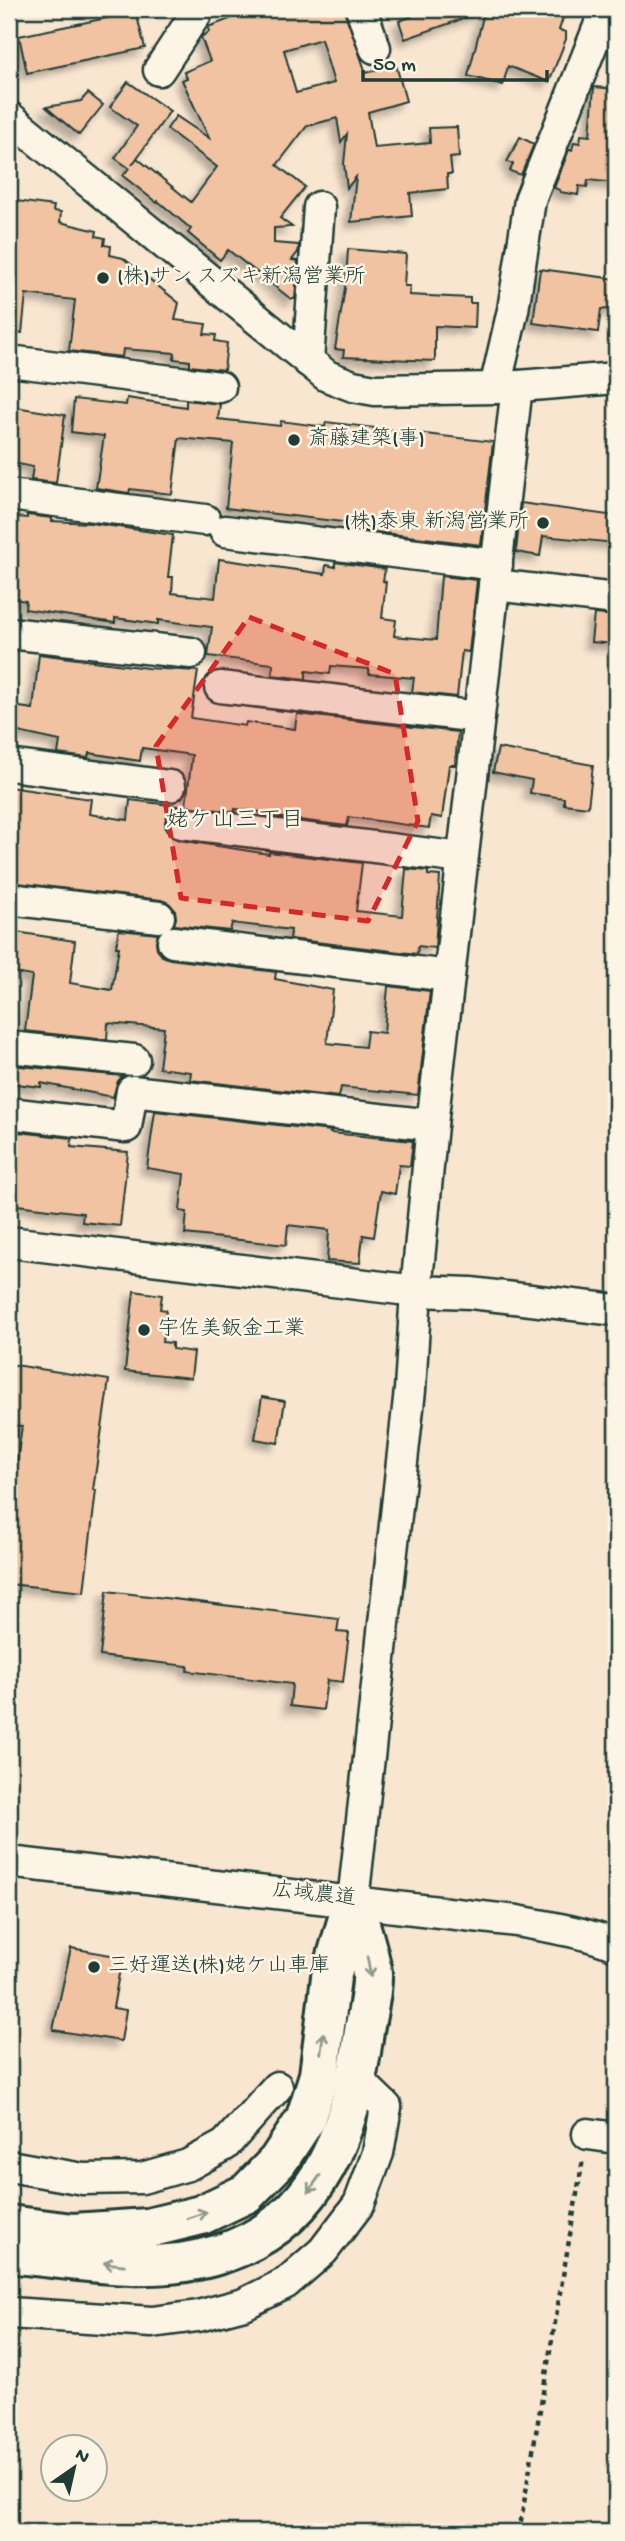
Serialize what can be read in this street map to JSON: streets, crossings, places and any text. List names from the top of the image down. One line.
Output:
{"streets":{"street":["広域農道"]},"districts":["姥ケ山三丁目"],"places":["(株)サン スズキ新潟営業所","斎藤建築(事)","(株)泰東 新潟営業所","宇佐美鈑金工業","三好運送(株)姥ケ山車庫"],"scale_bar":"50 m","north":"top right"}
